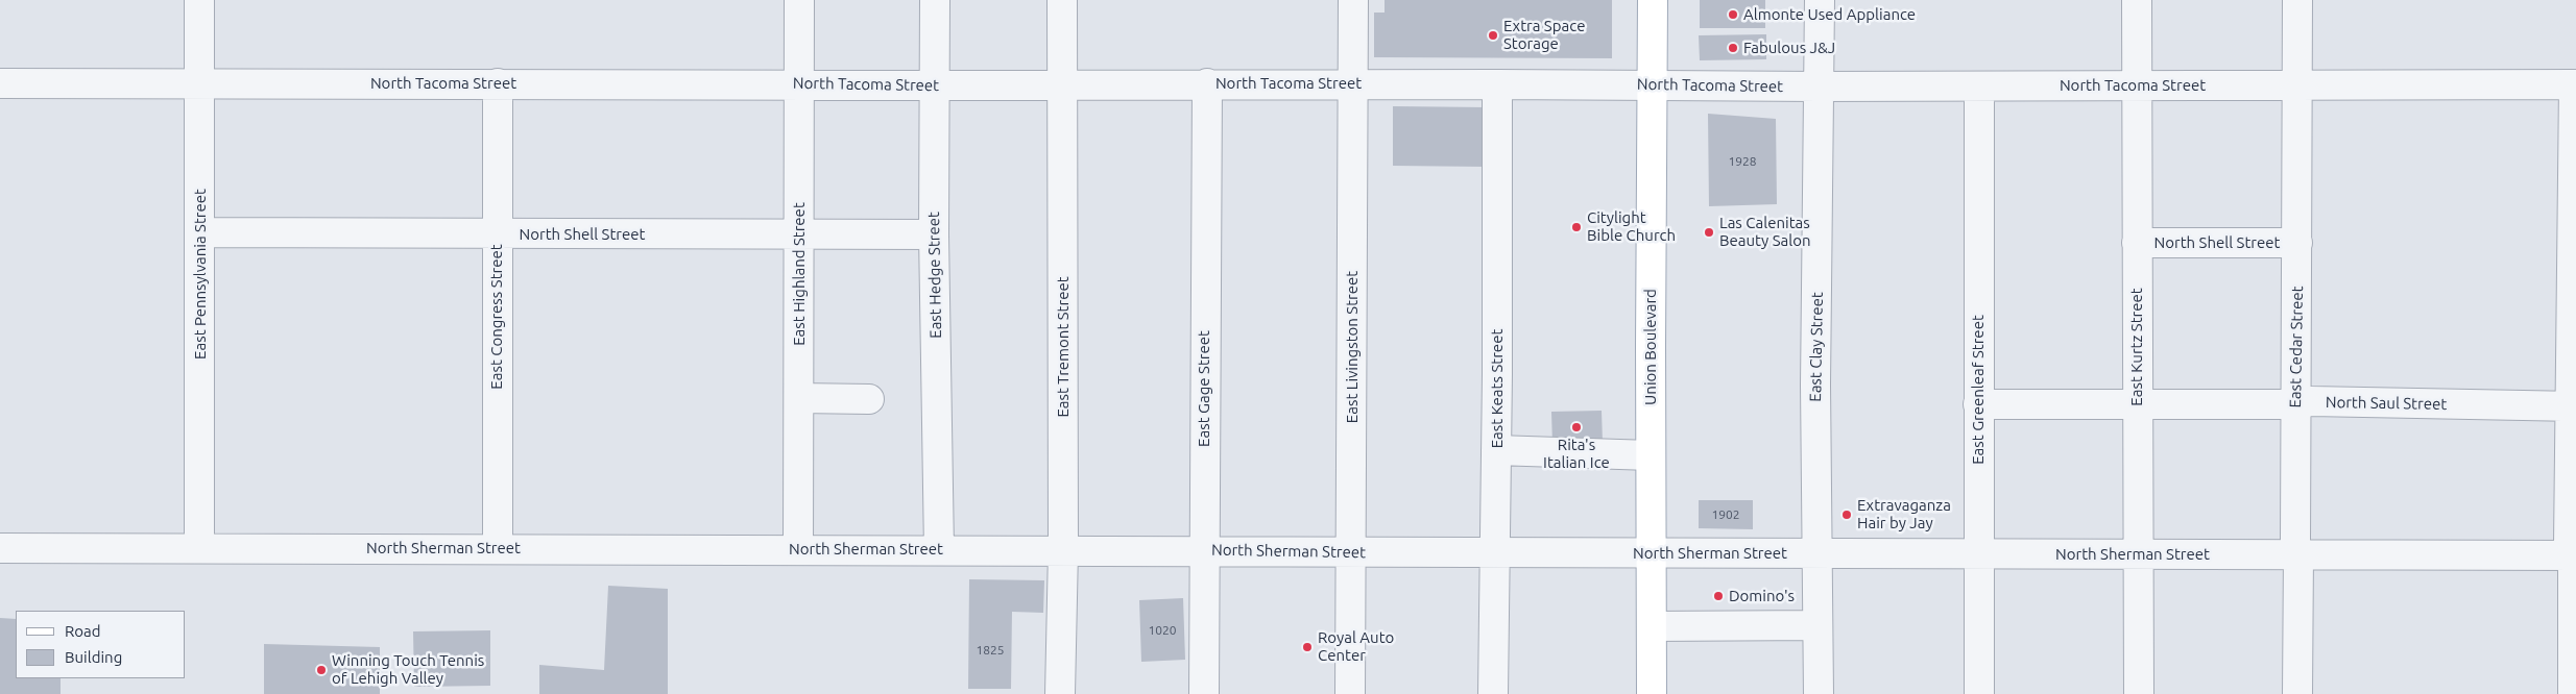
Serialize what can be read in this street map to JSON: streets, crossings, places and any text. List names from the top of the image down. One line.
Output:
{"streets":{"main road":["Union Boulevard"],"street":["North Tacoma Street","North Shell Street","East Pennsylvania Street","East Highland Street","East Hedge Street","East Congress Street","East Tremont Street","East Livingston Street","East Clay Street","East Kurtz Street","East Cedar Street","East Gage Street","East Keats Street","East Greenleaf Street","North Saul Street","North Sherman Street"]},"crossings":[["North Tacoma Street","East Pennsylvania Street"],["North Tacoma Street","East Highland Street"],["North Tacoma Street","East Hedge Street"],["North Tacoma Street","East Congress Street"],["North Tacoma Street","East Tremont Street"],["North Tacoma Street","East Livingston Street"],["North Tacoma Street","Union Boulevard"],["North Tacoma Street","East Clay Street"],["North Tacoma Street","East Kurtz Street"],["North Tacoma Street","East Cedar Street"],["North Tacoma Street","East Gage Street"],["North Tacoma Street","East Keats Street"],["North Tacoma Street","East Greenleaf Street"],["North Shell Street","East Pennsylvania Street"],["North Shell Street","East Highland Street"],["North Shell Street","East Hedge Street"],["North Shell Street","East Congress Street"],["North Shell Street","East Kurtz Street"],["North Shell Street","East Cedar Street"],["East Pennsylvania Street","North Sherman Street"],["East Highland Street","North Sherman Street"],["East Hedge Street","North Sherman Street"],["East Congress Street","North Sherman Street"],["East Tremont Street","North Sherman Street"],["East Livingston Street","North Sherman Street"],["Union Boulevard","North Sherman Street"],["East Clay Street","North Sherman Street"],["East Kurtz Street","North Saul Street"],["East Kurtz Street","North Sherman Street"],["East Cedar Street","North Saul Street"],["East Cedar Street","North Sherman Street"],["East Gage Street","North Sherman Street"],["East Keats Street","North Sherman Street"],["East Greenleaf Street","North Saul Street"],["East Greenleaf Street","North Sherman Street"]],"places":["Almonte Used Appliance","Extra Space Storage","Fabulous J&J","Citylight Bible Church","Las Calenitas Beauty Salon","Rita's Italian Ice","Extravaganza Hair by Jay","Domino's","Royal Auto Center","Winning Touch Tennis of Lehigh Valley"],"house_numbers":["1928","1902","1020","1825"],"legend":["Road","Building"]}
